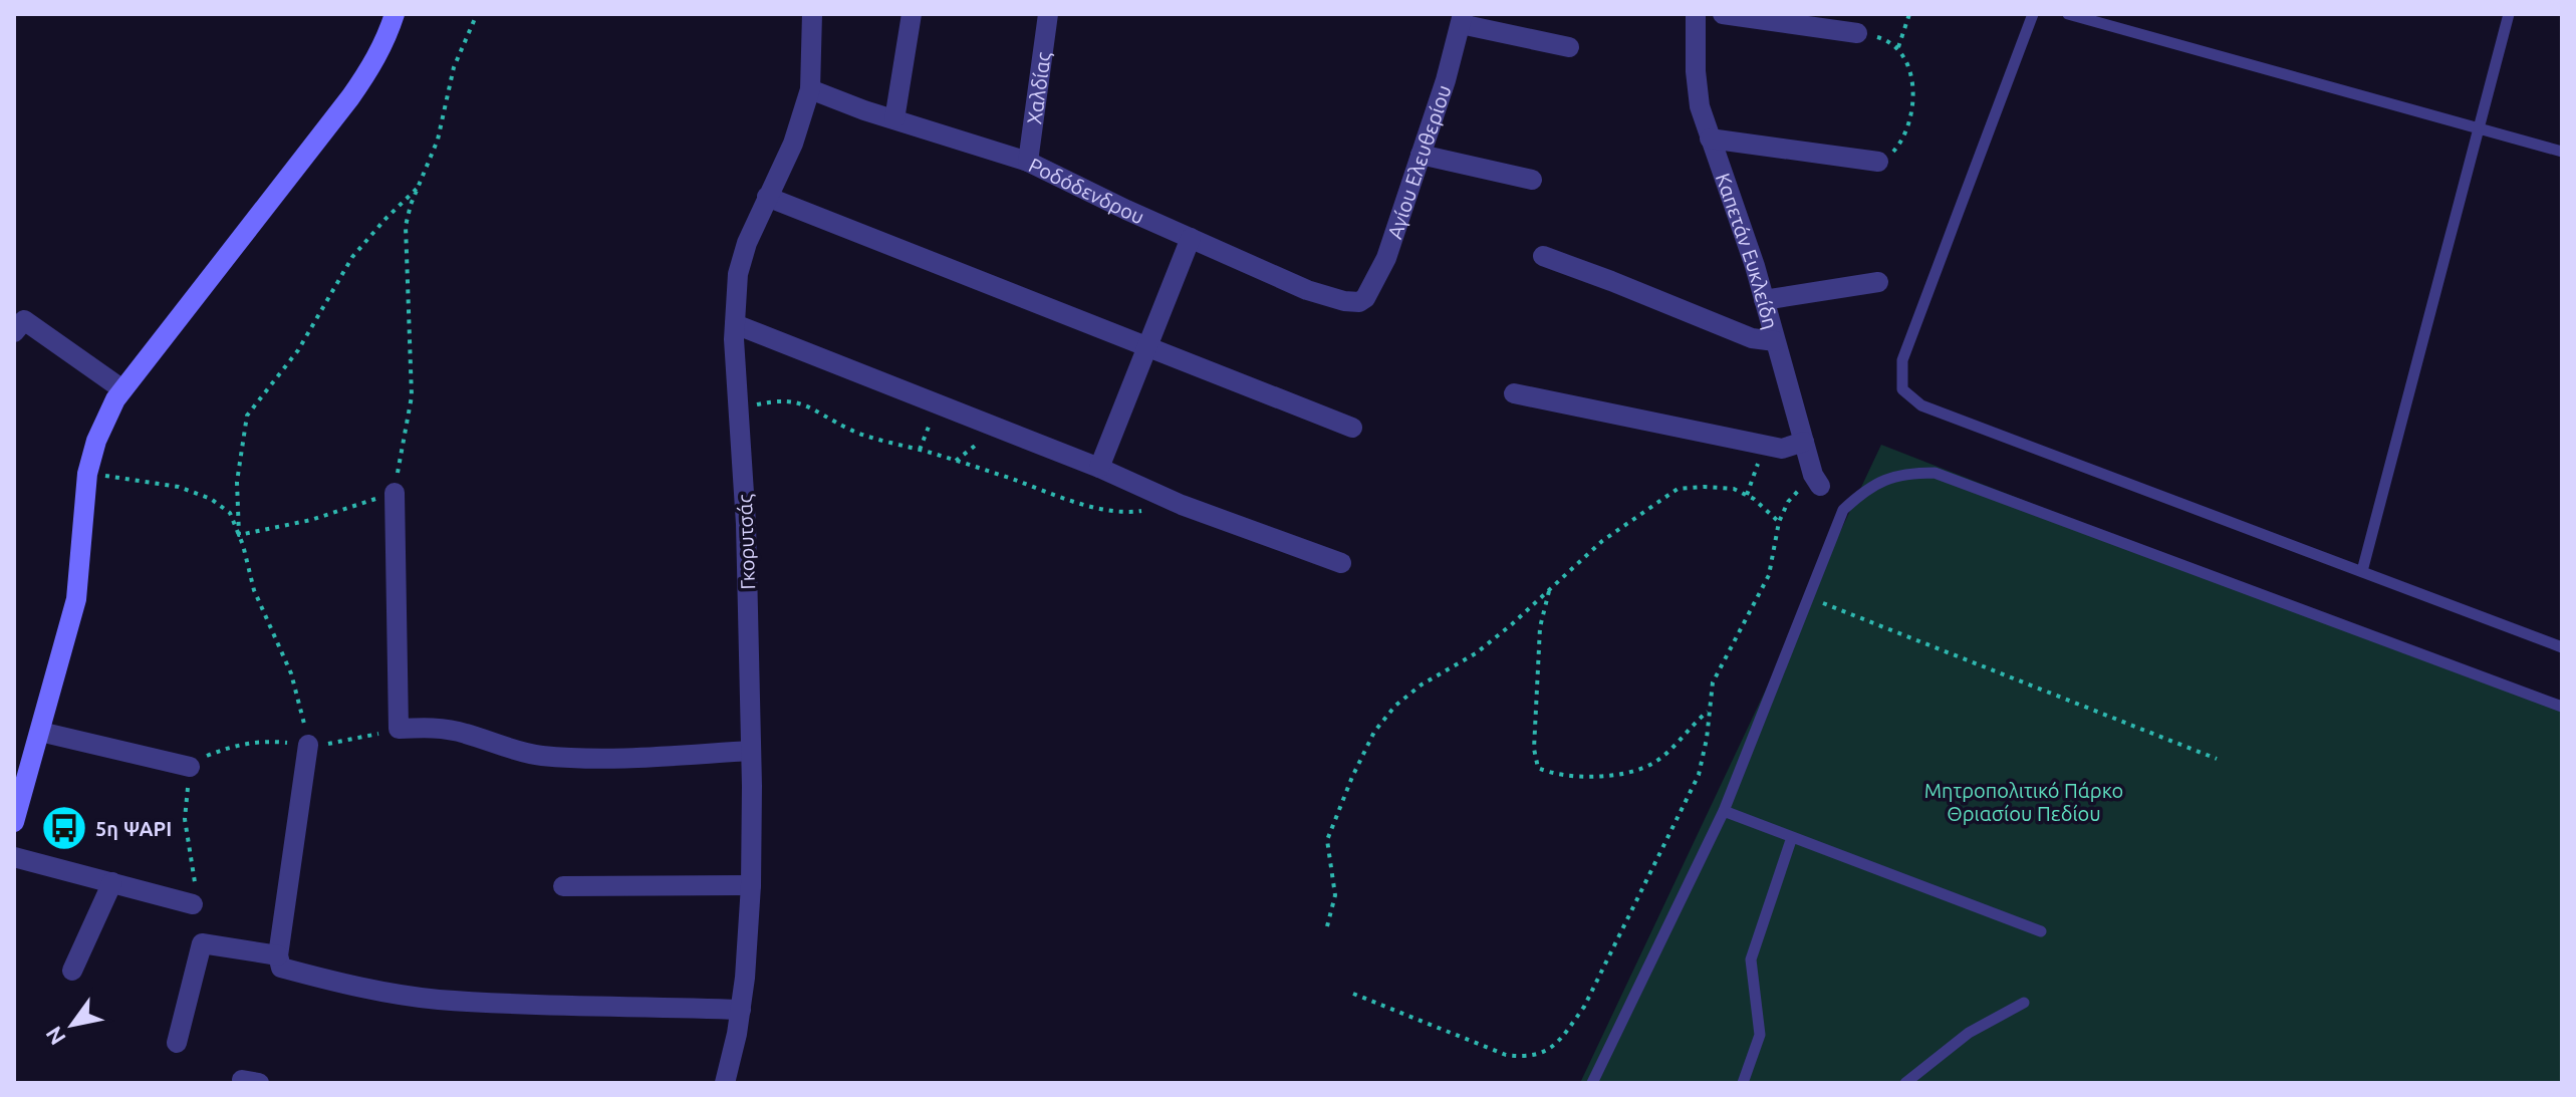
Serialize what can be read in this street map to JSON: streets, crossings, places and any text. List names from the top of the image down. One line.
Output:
{"streets":{"street":["Χαλδίας","Αγίου Ελευθερίου","Ροδόδενδρου","Καπετάν Ευκλείδη","Γκορυτσάς"]},"crossings":[["Χαλδίας","Ροδόδενδρου"],["Αγίου Ελευθερίου","Ροδόδενδρου"],["Ροδόδενδρου","Γκορυτσάς"]],"parks":["Μητροπολιτικό Πάρκο Θριασίου Πεδίου"],"places":{"bus stop":["5η ΨΑΡΙ"]},"north":"bottom left"}
